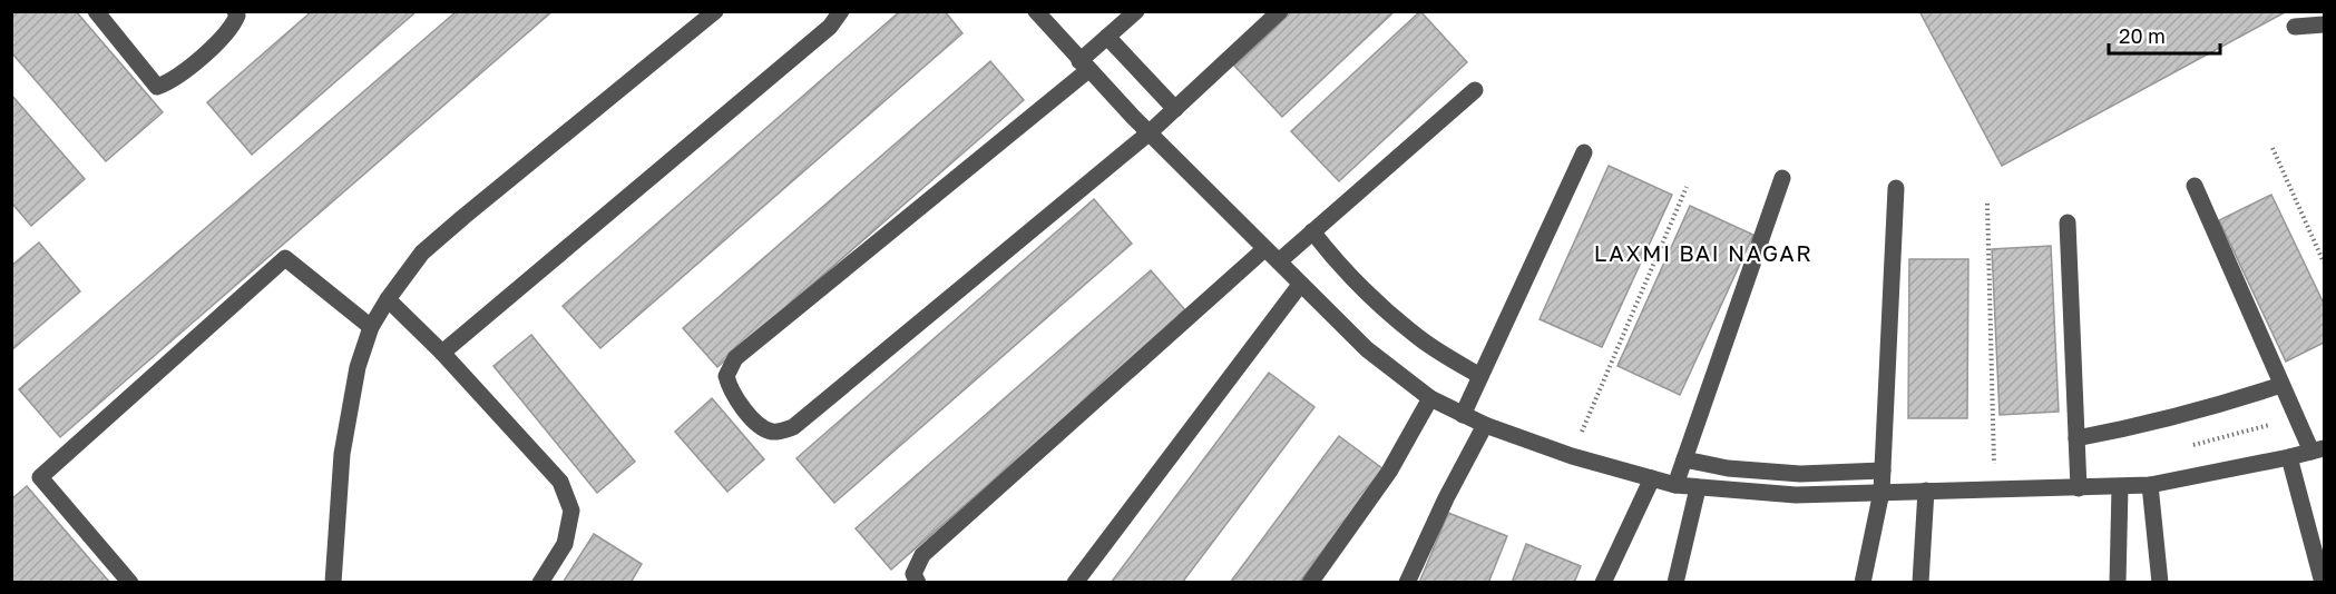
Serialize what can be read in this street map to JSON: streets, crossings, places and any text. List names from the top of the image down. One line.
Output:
{"districts":["LAXMI BAI NAGAR"],"scale_bar":"20 m"}
